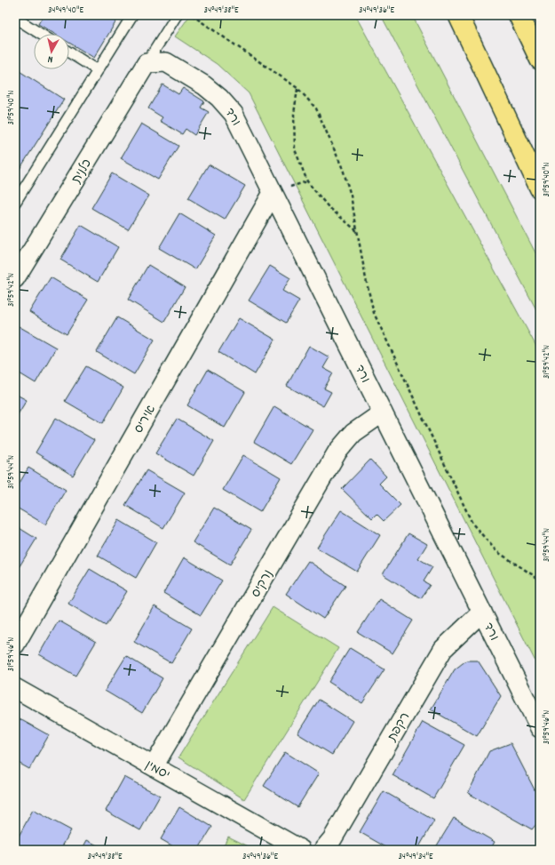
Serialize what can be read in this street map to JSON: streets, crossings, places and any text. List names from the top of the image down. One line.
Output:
{"streets":{"street":["ורד","כלנית","איריס","נרקיס","רקפת","יסמין"]},"crossings":[["ורד","כלנית"],["ורד","איריס"],["ורד","נרקיס"],["ורד","רקפת"],["נרקיס","יסמין"]],"north":"bottom","coordinates":["34°49'40\"E","34°49'38\"E","34°49'36\"E","31°59'40\"N","31°59'42\"N","31°59'44\"N","31°59'46\"N","34°49'34\"E"]}
